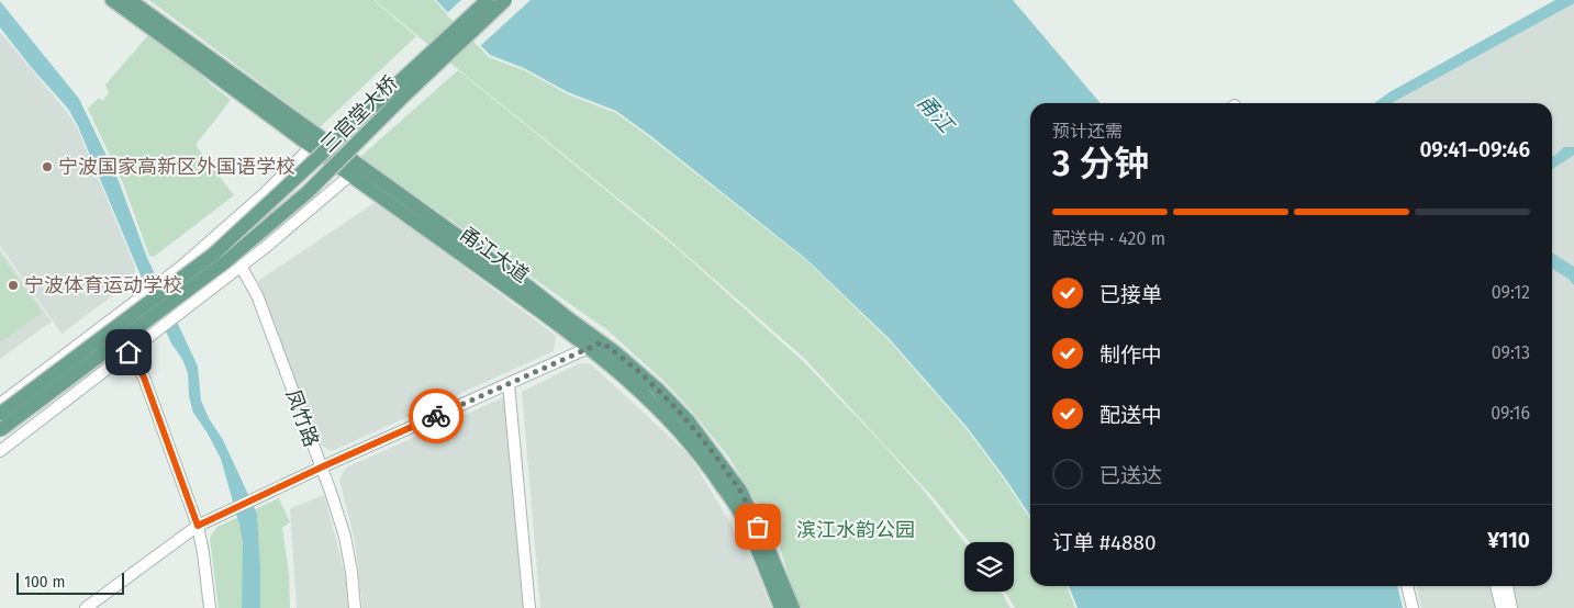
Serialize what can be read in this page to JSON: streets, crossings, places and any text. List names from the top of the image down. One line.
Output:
{"streets":{"main road":["三官堂大桥","甬江大道"],"street":["凤竹路"]},"water":["甬江"],"parks":["滨江水韵公园"],"places":["宁波国家高新区外国语学校","宁波体育运动学校"],"scale_bar":"100 m","page":{"heading":["3 分钟","预计还需","09:41–09:46"],"panel":["订单 #4880","¥110"],"bar":"配送中 · 420 m","list":[["已接单","09:12"],["制作中","09:13"],["配送中","09:16"],"已送达"],"scale":"100 m"}}
